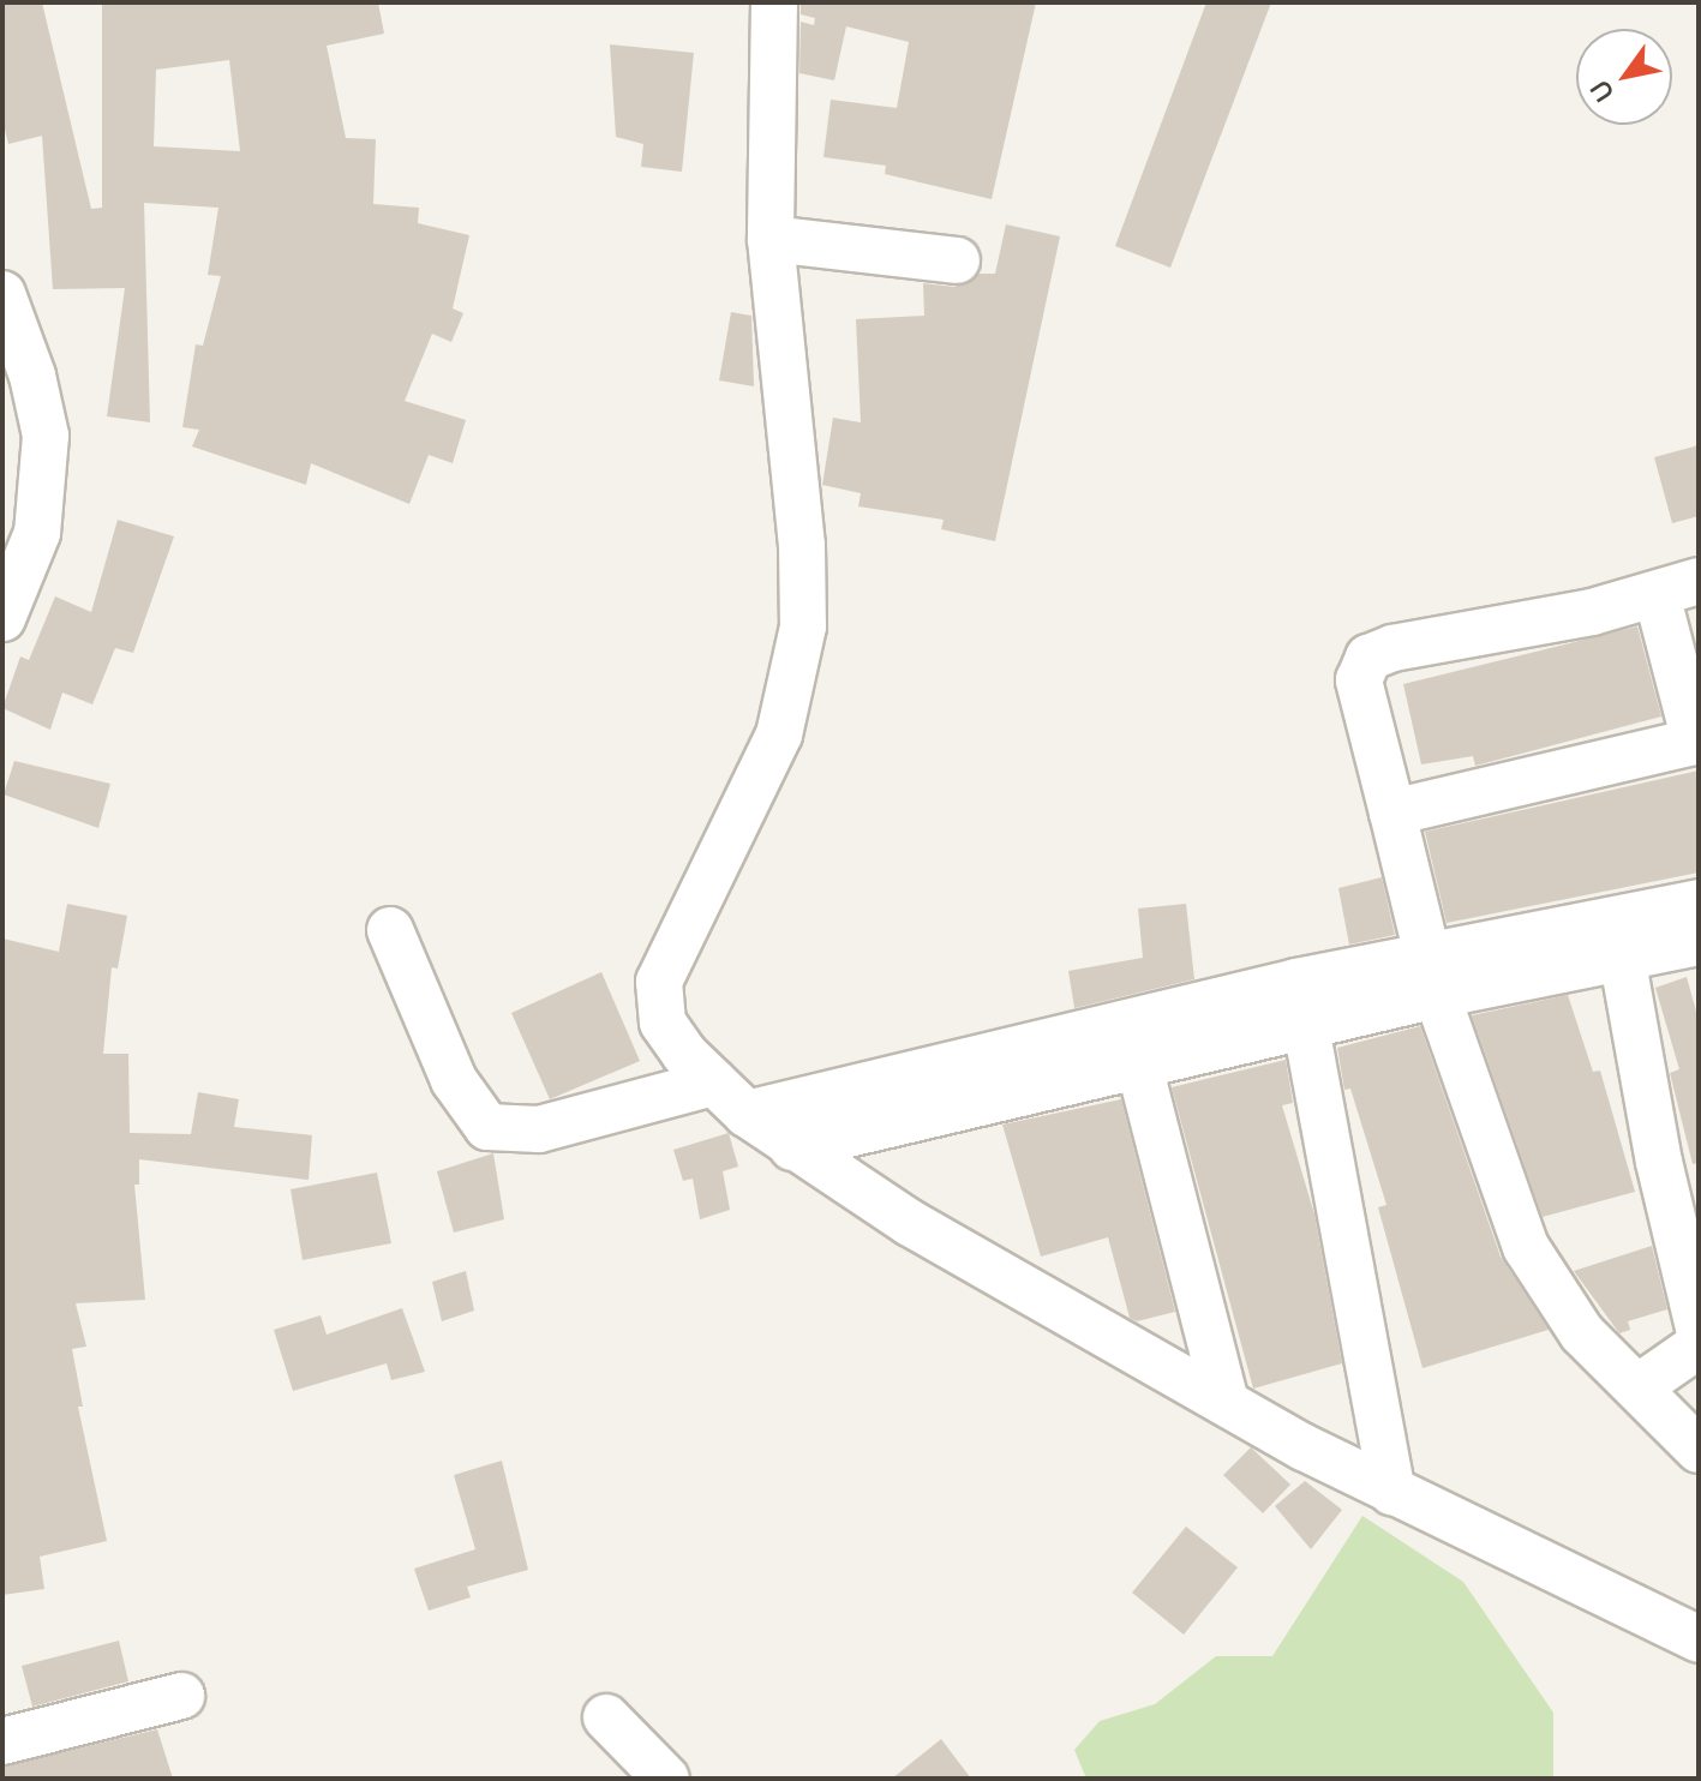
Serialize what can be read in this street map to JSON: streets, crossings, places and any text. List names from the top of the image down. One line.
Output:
{"north":"bottom left"}
